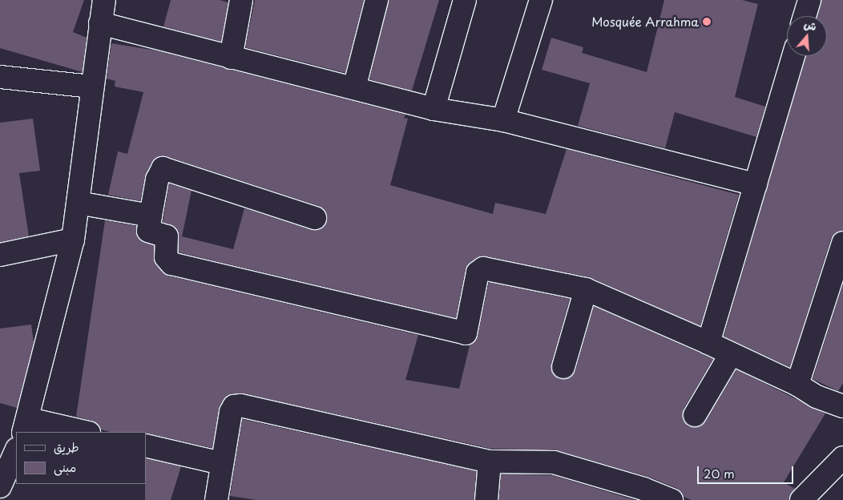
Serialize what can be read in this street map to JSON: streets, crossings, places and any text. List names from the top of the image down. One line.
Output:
{"places":["Mosquée Arrahma"],"legend":["طريق","مبنى"],"scale_bar":"20 m","north":"top"}
